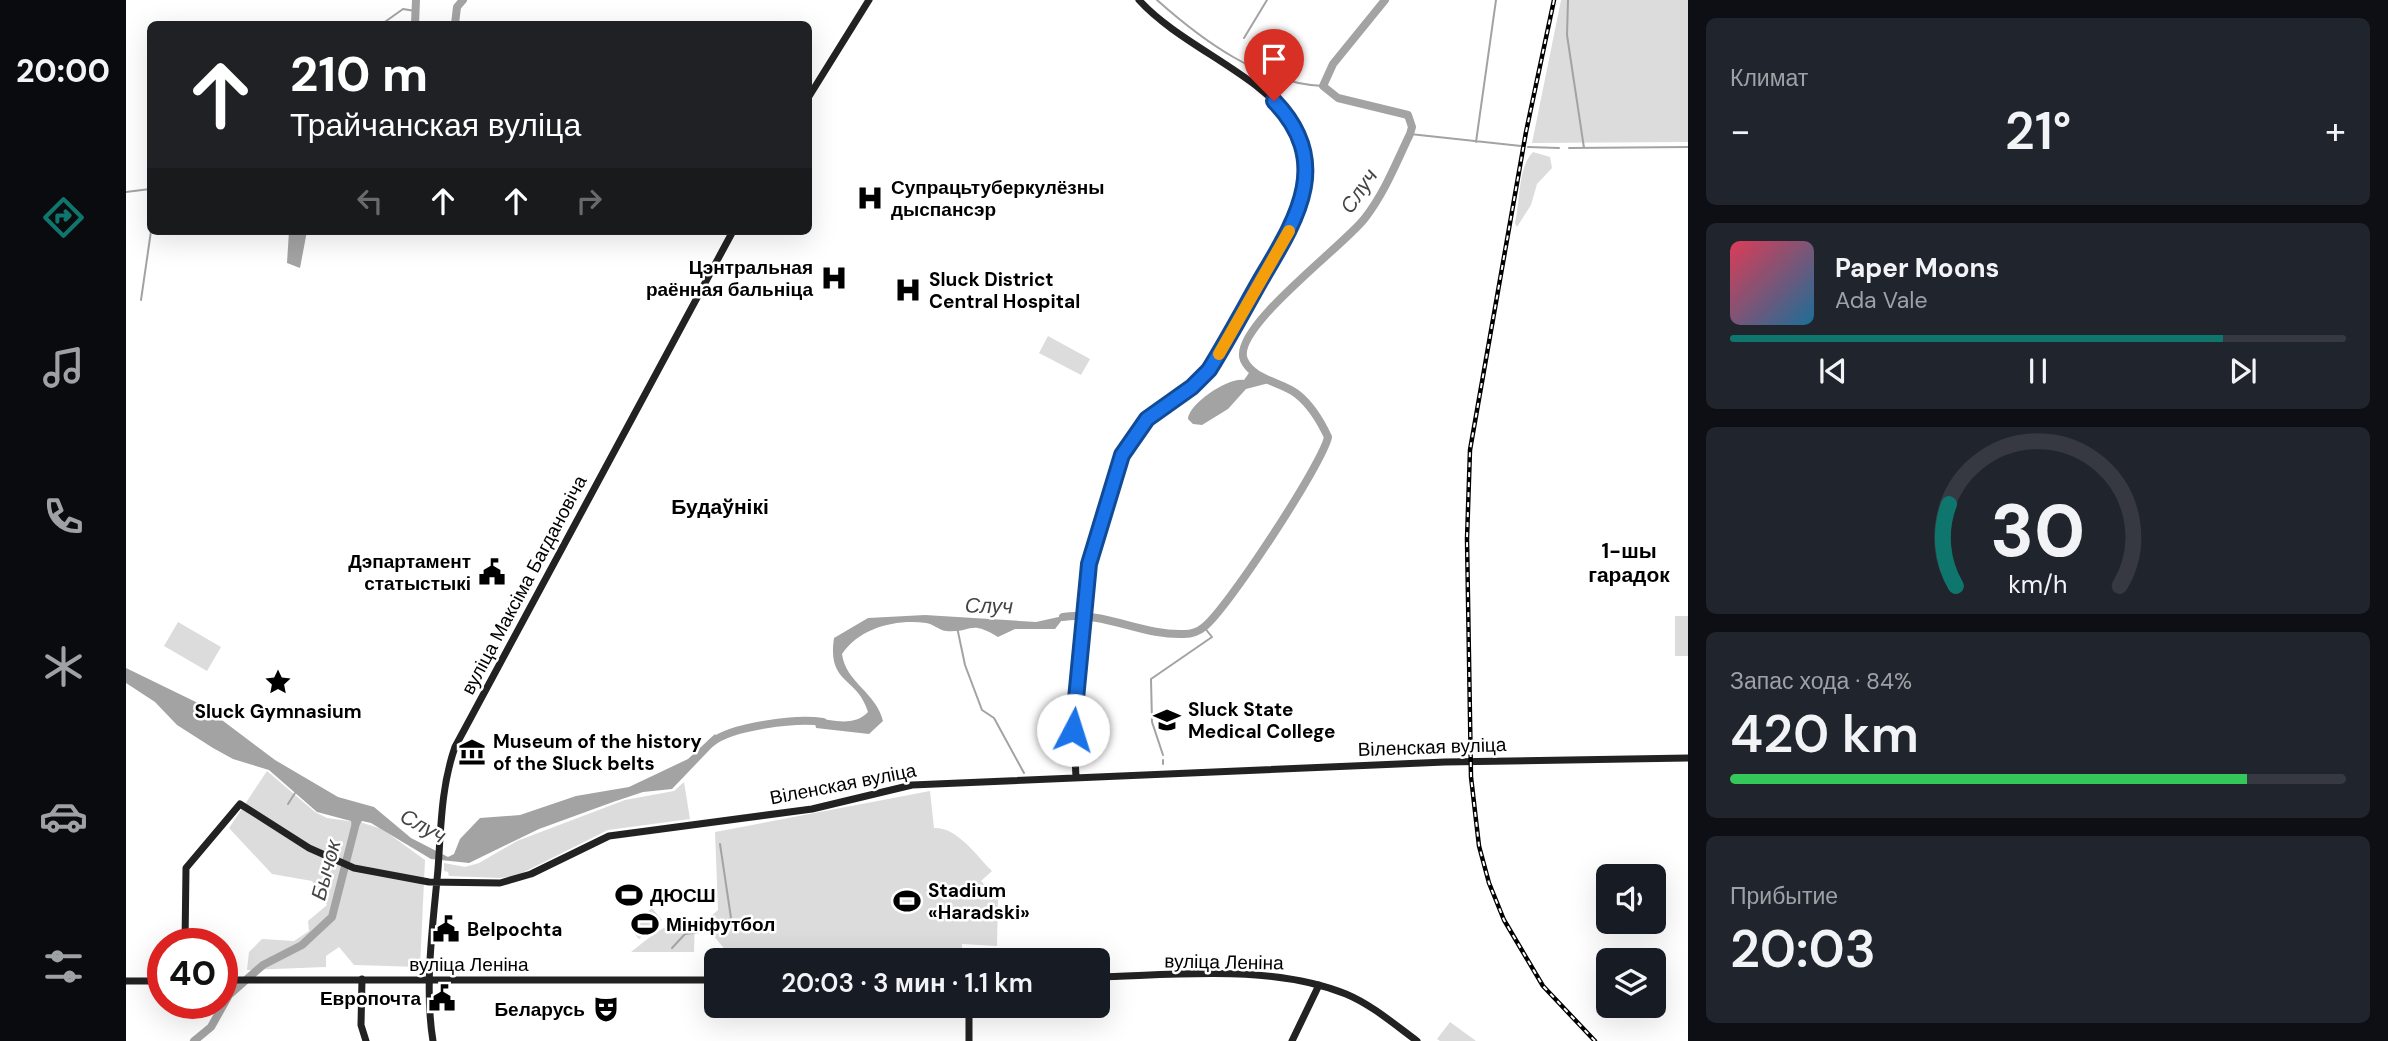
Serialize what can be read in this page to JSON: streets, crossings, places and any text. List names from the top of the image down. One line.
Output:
{"streets":{"main road":["вуліца Максіма Багдановіча","Віленская вуліца","вуліца Леніна"]},"crossings":[["вуліца Максіма Багдановіча","Віленская вуліца"],["вуліца Максіма Багдановіча","вуліца Леніна"]],"districts":["Будаўнікі","1-шы гарадок"],"water":["Случ","Бычок"],"places":{"hospital":["Супрацьтуберкулёзны дыспансэр","Цэнтральная раённая бальніца","Sluck District Central Hospital"],"public building":["Дэпартамент статыстыкі","Belpochta","Европочта"],"place":["Sluck Gymnasium"],"school or university":["Sluck State Medical College"],"museum":["Museum of the history of the Sluck belts"],"sports":["ДЮСШ","Stadium «Haradski»","Мініфутбол"],"theatre":["Беларусь"]},"page":{"tabs":"20:00","tile":["Климат",["Запас хода · 84%","420 km"],["Прибытие","20:03"]],"turn":["210 m","Трайчанская вуліца"],"heat":["−","21°","+"],"song":["Paper Moons","Ada Vale"],"limit":"40","trip":"20:03 · 3 мин · 1.1 km","gauge":["30","km/h"]}}
